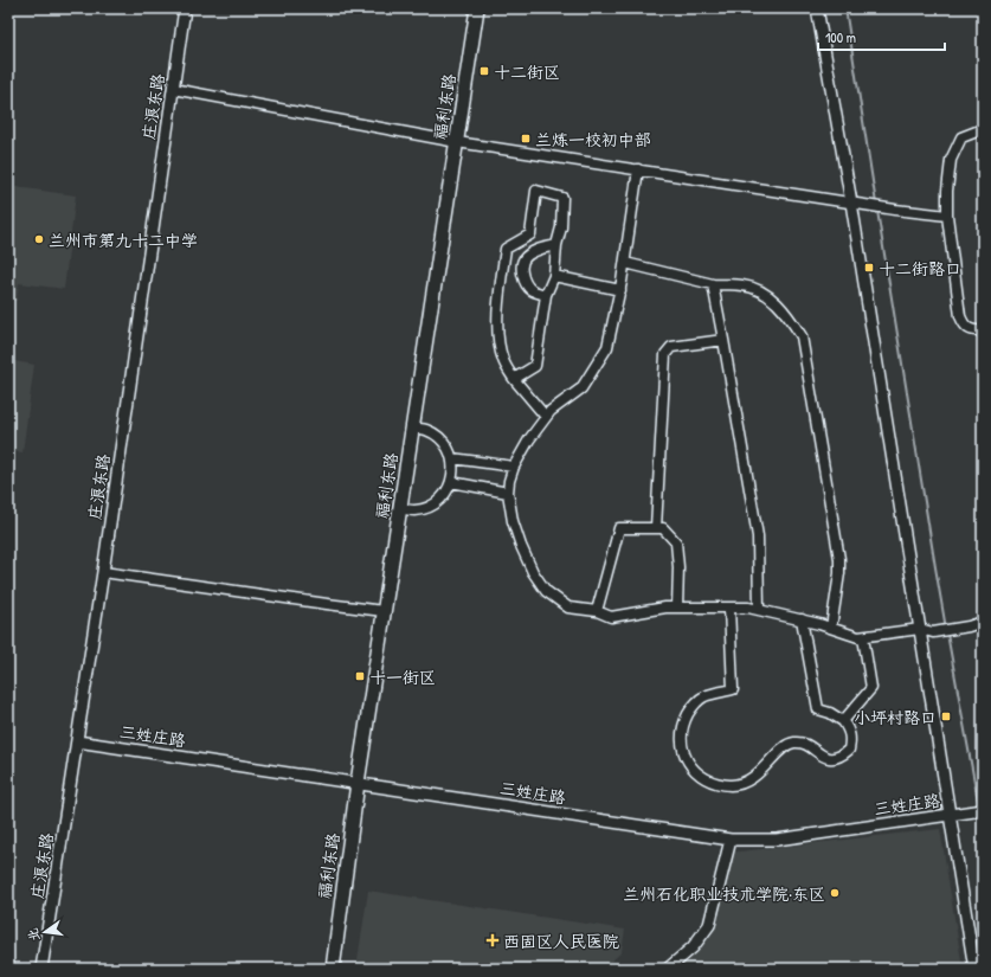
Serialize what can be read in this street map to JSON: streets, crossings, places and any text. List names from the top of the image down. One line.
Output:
{"streets":{"main road":["福利东路"],"street":["庄浪东路","三姓庄路"]},"crossings":[["庄浪东路","三姓庄路"],["福利东路","三姓庄路"]],"places":{"transit":["十二街区","兰炼一校初中部","十二街路口","十一街区","小坪村路口"],"other":["兰州市第九十二中学","兰州石化职业技术学院·东区"],"health":["西固区人民医院"]},"scale_bar":"100 m","north":"left"}
